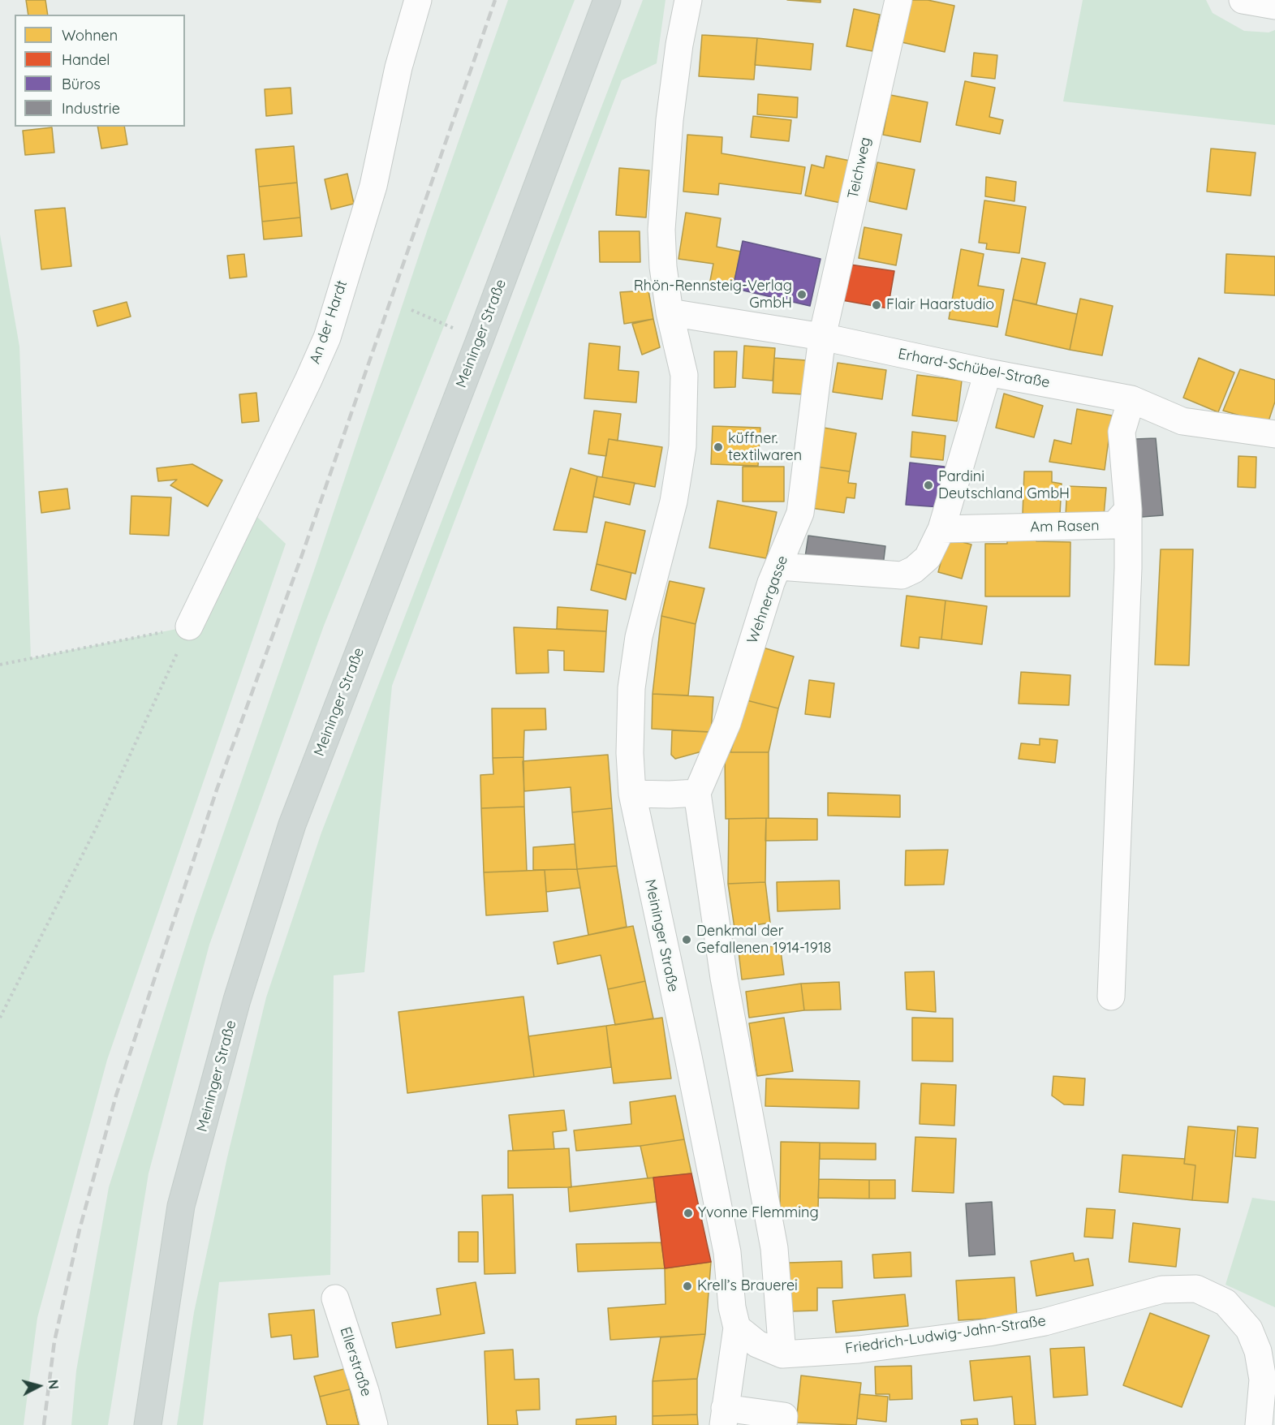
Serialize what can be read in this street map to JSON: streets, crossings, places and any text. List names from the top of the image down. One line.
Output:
{"streets":{"main road":["Meininger Straße"],"street":["Teichweg","An der Hardt","Erhard-Schübel-Straße","Am Rasen","Wehnergasse","Friedrich-Ludwig-Jahn-Straße","Ellerstraße"]},"crossings":[["Teichweg","Erhard-Schübel-Straße"],["Teichweg","Wehnergasse"],["Meininger Straße","Erhard-Schübel-Straße"],["Meininger Straße","Friedrich-Ludwig-Jahn-Straße"],["Erhard-Schübel-Straße","Wehnergasse"]],"places":["Rhön-Rennsteig-Verlag GmbH","Flair Haarstudio","küffner. textilwaren","Pardini Deutschland GmbH","Denkmal der Gefallenen 1914-1918","Yvonne Flemming","Krell’s Brauerei"],"legend":["Wohnen","Handel","Büros","Industrie"],"north":"right"}
